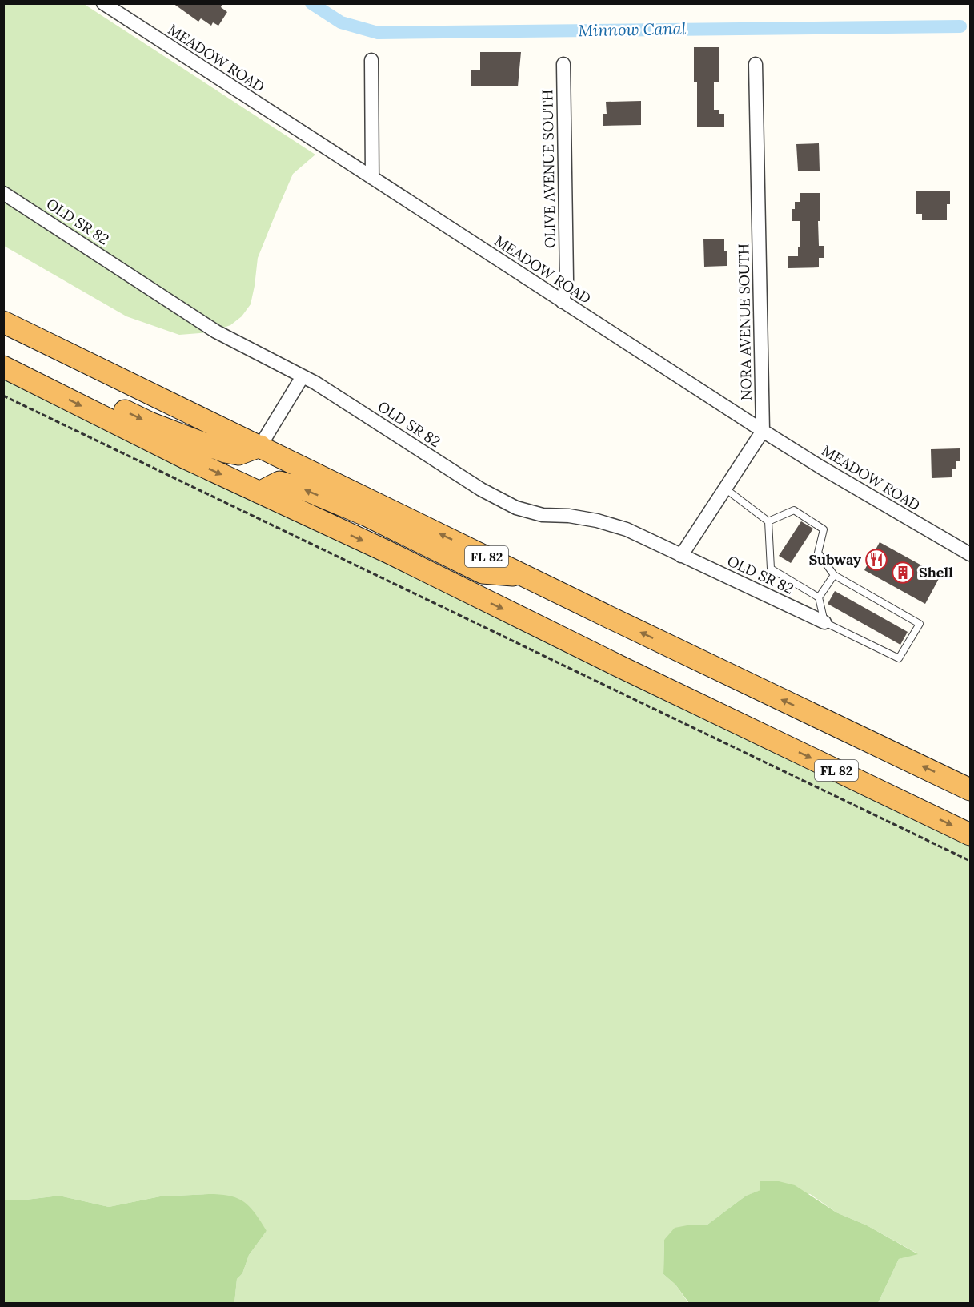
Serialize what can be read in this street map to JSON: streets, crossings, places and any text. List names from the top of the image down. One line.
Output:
{"streets":{"highway":["FL 82"],"street":["MEADOW ROAD","OLIVE AVENUE SOUTH","OLD SR 82","NORA AVENUE SOUTH"]},"crossings":[["MEADOW ROAD","OLIVE AVENUE SOUTH"],["MEADOW ROAD","NORA AVENUE SOUTH"]],"water":["Minnow Canal"],"places":{"restaurant":["Subway"],"building":["Shell"]}}
